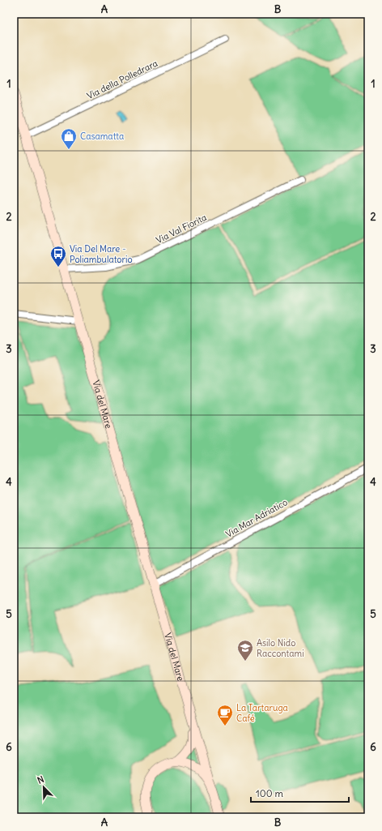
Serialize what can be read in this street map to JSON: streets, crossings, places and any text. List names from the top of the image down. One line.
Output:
{"streets":{"main road":["Via del Mare"],"street":["Via della Polledrara","Via Val Fiorita","Via Mar Adriatico"]},"crossings":[["Via della Polledrara","Via del Mare"],["Via Val Fiorita","Via del Mare"],["Via del Mare","Via Mar Adriatico"]],"places":{"shop":["Casamatta"],"bus stop":["Via Del Mare - Poliambulatorio"],"school or university":["Asilo Nido Raccontami"],"cafe":["La Tartaruga Café"]},"scale_bar":"100 m","north":"top left","grid":{"columns":["A","B"],"rows":["1","2","3","4","5","6"]}}
